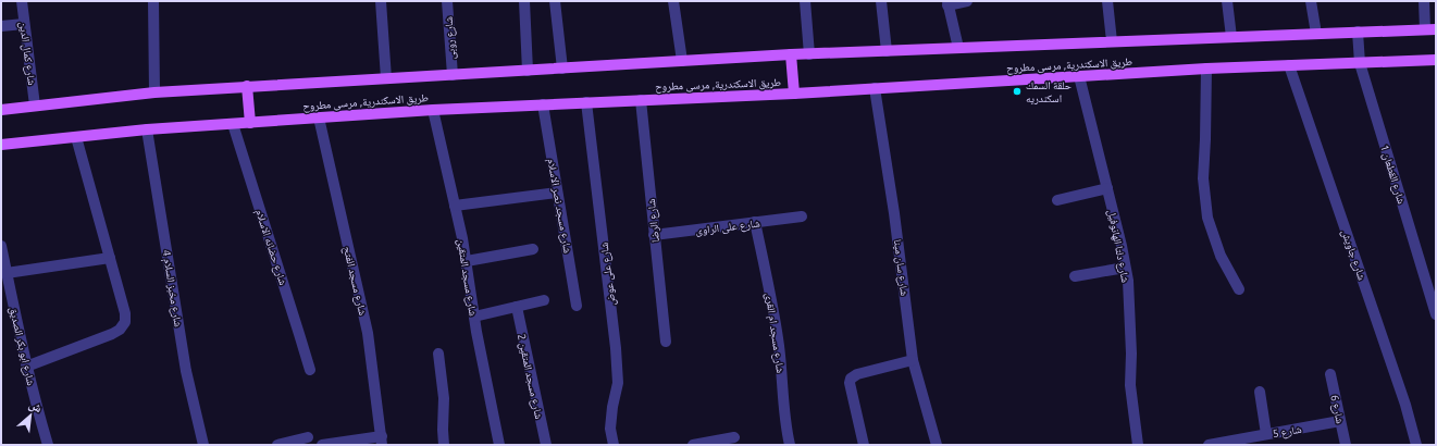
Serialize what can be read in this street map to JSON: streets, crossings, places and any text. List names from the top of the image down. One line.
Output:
{"streets":{"main road":["طريق الاسكندرية, مرسى مطروح"],"street":["شارع روبى","شارع كمال الدين","شارع القطعان 1","شارع مسجد نصر الاسلام","شارع الرضا","شارع على الراوى","شارع دلتا الهانوفيل","شارع حضانه الاسلام","شارع جاويش","شارع سان مينا","شارع على عوض","شارع مسجد المتقين","شارع مسجد الفتح","شارع مخبز السلام 4","شارع مسجد ام القرى","شارع ابو بكر الصديق","شارع مسجد المتقين 2","شارع 6","شارع 5"]},"crossings":[["شارع روبى","طريق الاسكندرية, مرسى مطروح"],["شارع كمال الدين","طريق الاسكندرية, مرسى مطروح"],["طريق الاسكندرية, مرسى مطروح","شارع القطعان 1"],["طريق الاسكندرية, مرسى مطروح","شارع مسجد نصر الاسلام"],["طريق الاسكندرية, مرسى مطروح","شارع الرضا"],["طريق الاسكندرية, مرسى مطروح","شارع دلتا الهانوفيل"],["طريق الاسكندرية, مرسى مطروح","شارع حضانه الاسلام"],["طريق الاسكندرية, مرسى مطروح","شارع جاويش"],["طريق الاسكندرية, مرسى مطروح","شارع سان مينا"],["طريق الاسكندرية, مرسى مطروح","شارع على عوض"],["طريق الاسكندرية, مرسى مطروح","شارع مسجد المتقين"],["طريق الاسكندرية, مرسى مطروح","شارع مسجد الفتح"],["طريق الاسكندرية, مرسى مطروح","شارع مخبز السلام 4"],["شارع الرضا","شارع على الراوى"],["شارع على الراوى","شارع مسجد ام القرى"],["شارع 6","شارع 5"]],"places":["حلقة السمك اسكندريه"],"north":"top right"}
